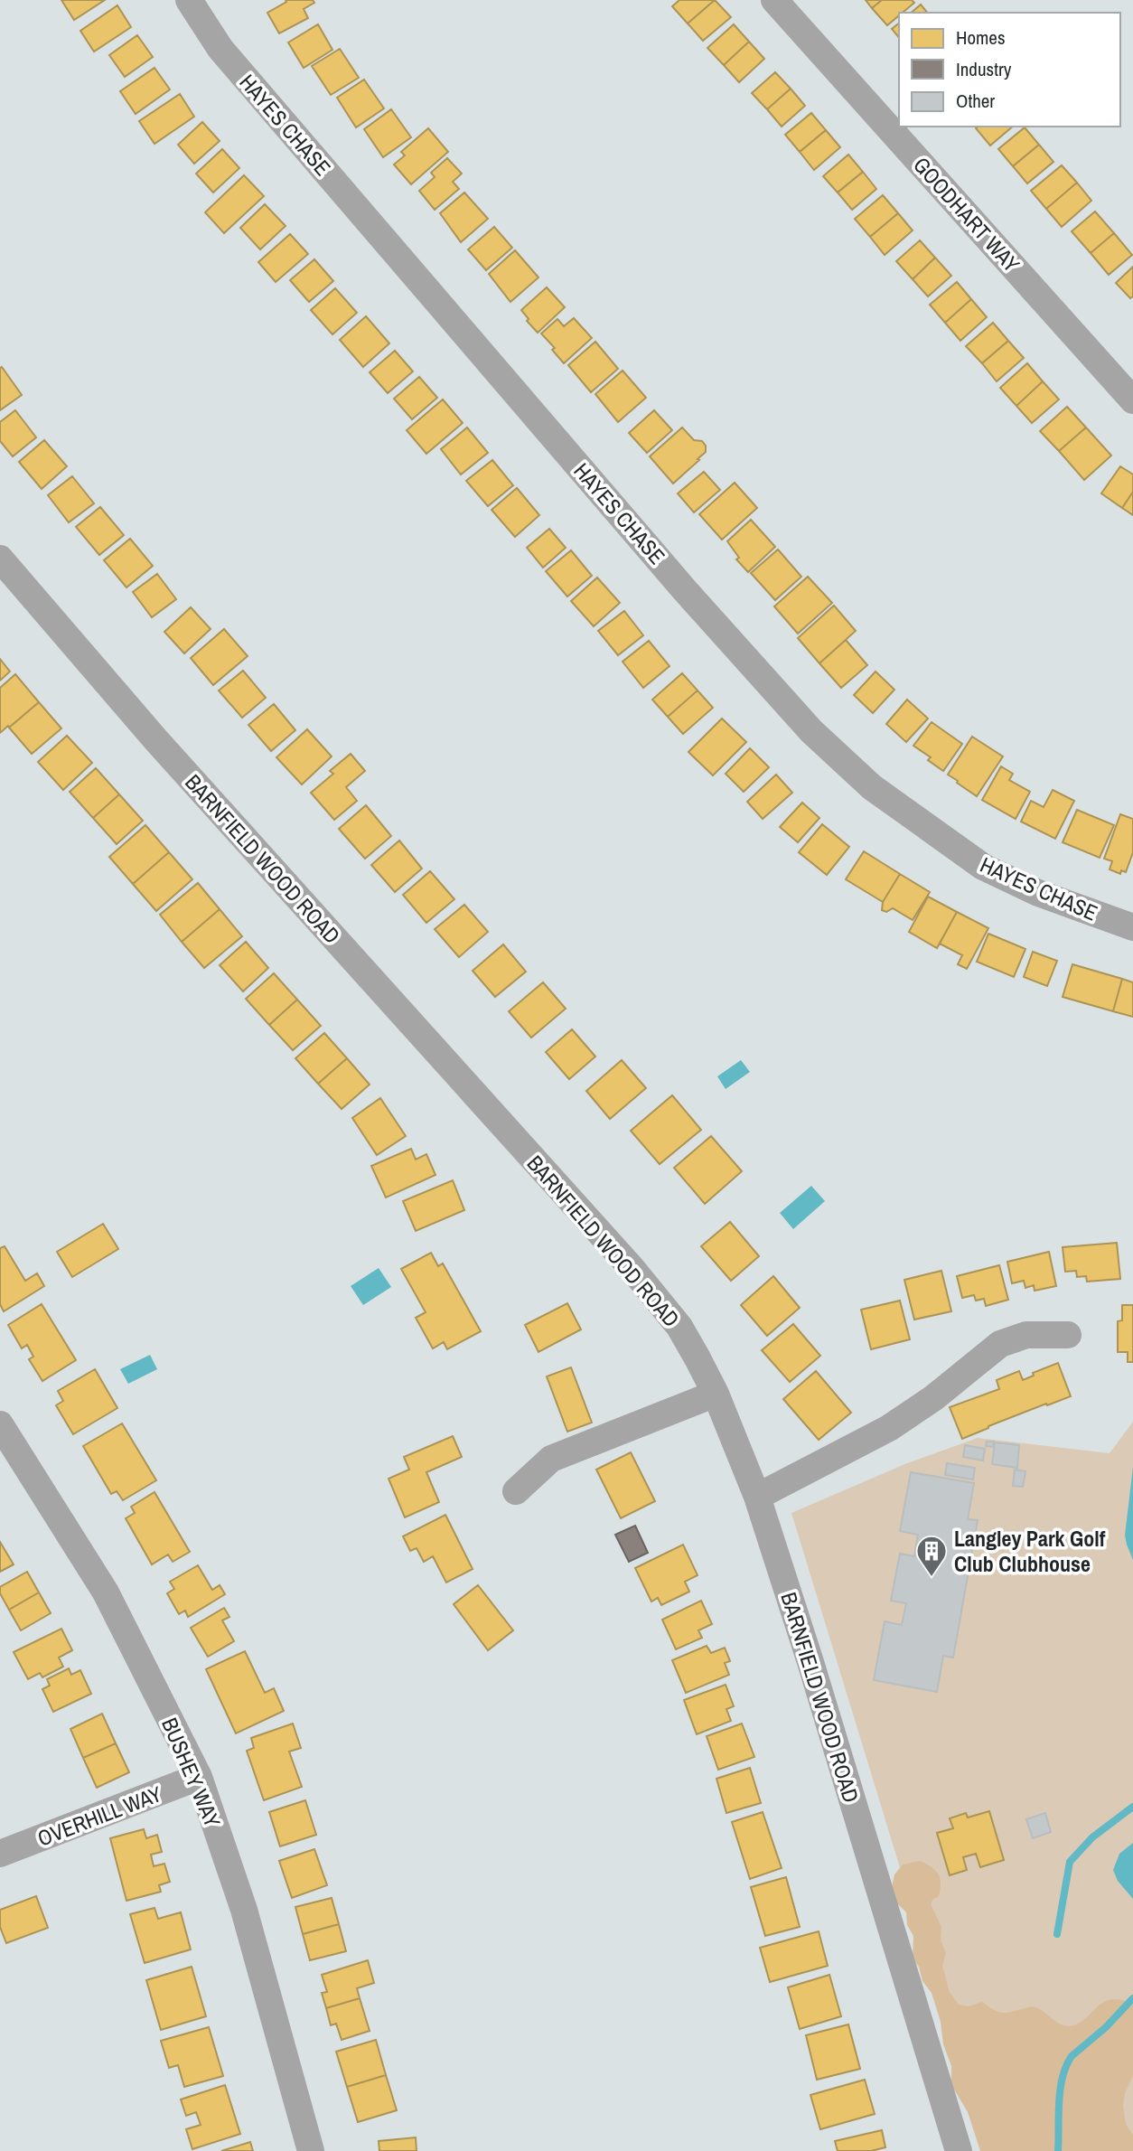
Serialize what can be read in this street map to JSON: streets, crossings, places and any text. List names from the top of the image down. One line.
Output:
{"streets":{"street":["HAYES CHASE","GOODHART WAY","BARNFIELD WOOD ROAD","BUSHEY WAY","OVERHILL WAY"]},"crossings":[["BUSHEY WAY","OVERHILL WAY"]],"places":{"building":["Langley Park Golf Club Clubhouse"]},"legend":["Homes","Industry","Other"]}
